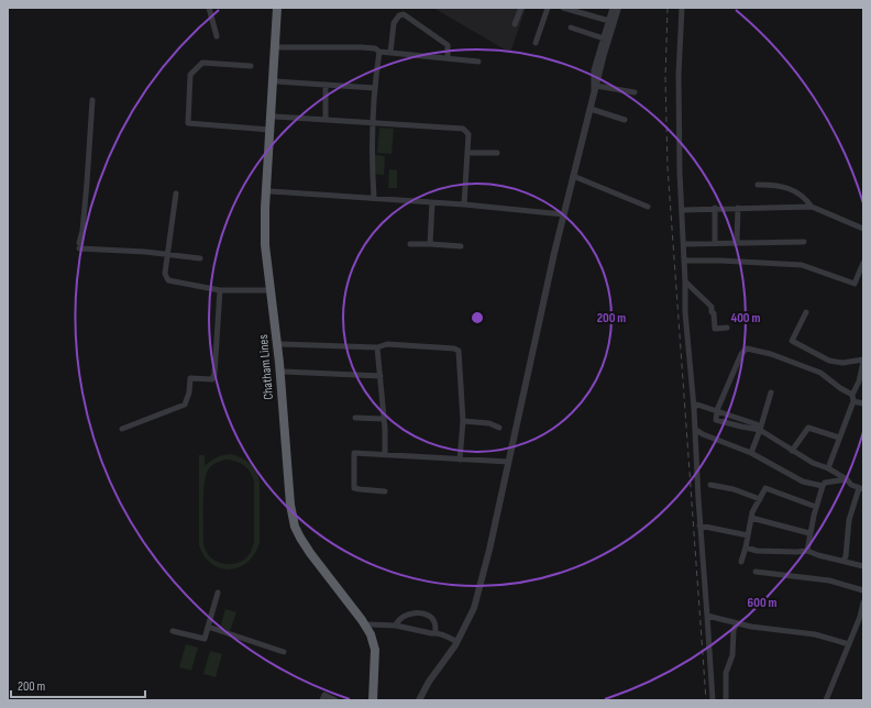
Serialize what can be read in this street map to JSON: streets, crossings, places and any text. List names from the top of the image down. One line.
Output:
{"streets":{"highway":["Chatham Lines"]},"scale_bar":"200 m","rings":["200 m","400 m","600 m"]}
